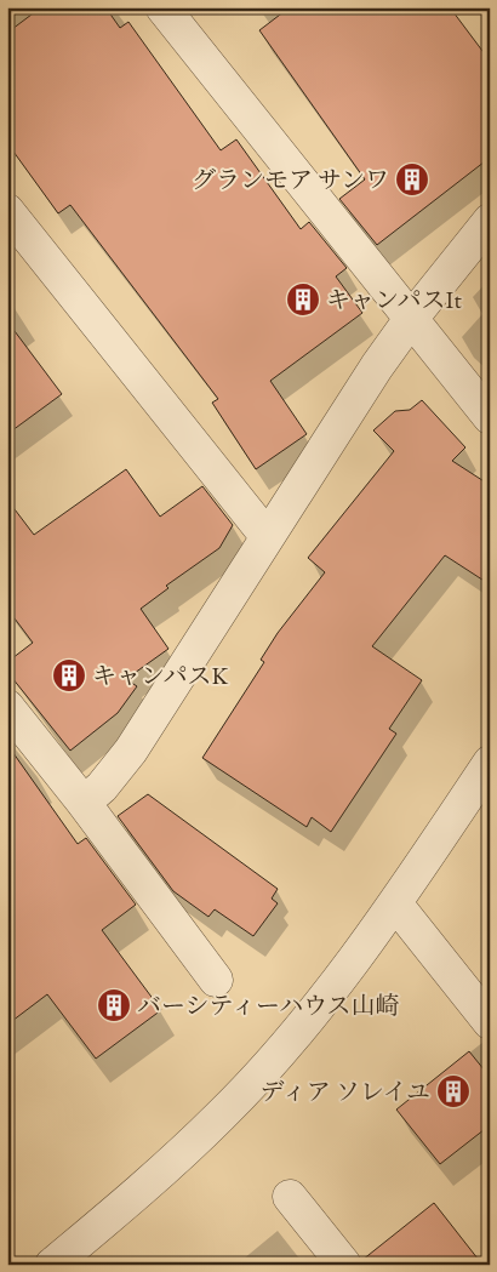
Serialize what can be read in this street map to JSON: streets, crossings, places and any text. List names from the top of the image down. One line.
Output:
{"places":{"building":["グランモア サンワ","キャンパスIt","キャンパスK","バーシティーハウス山崎","ディア ソレイユ"]}}
